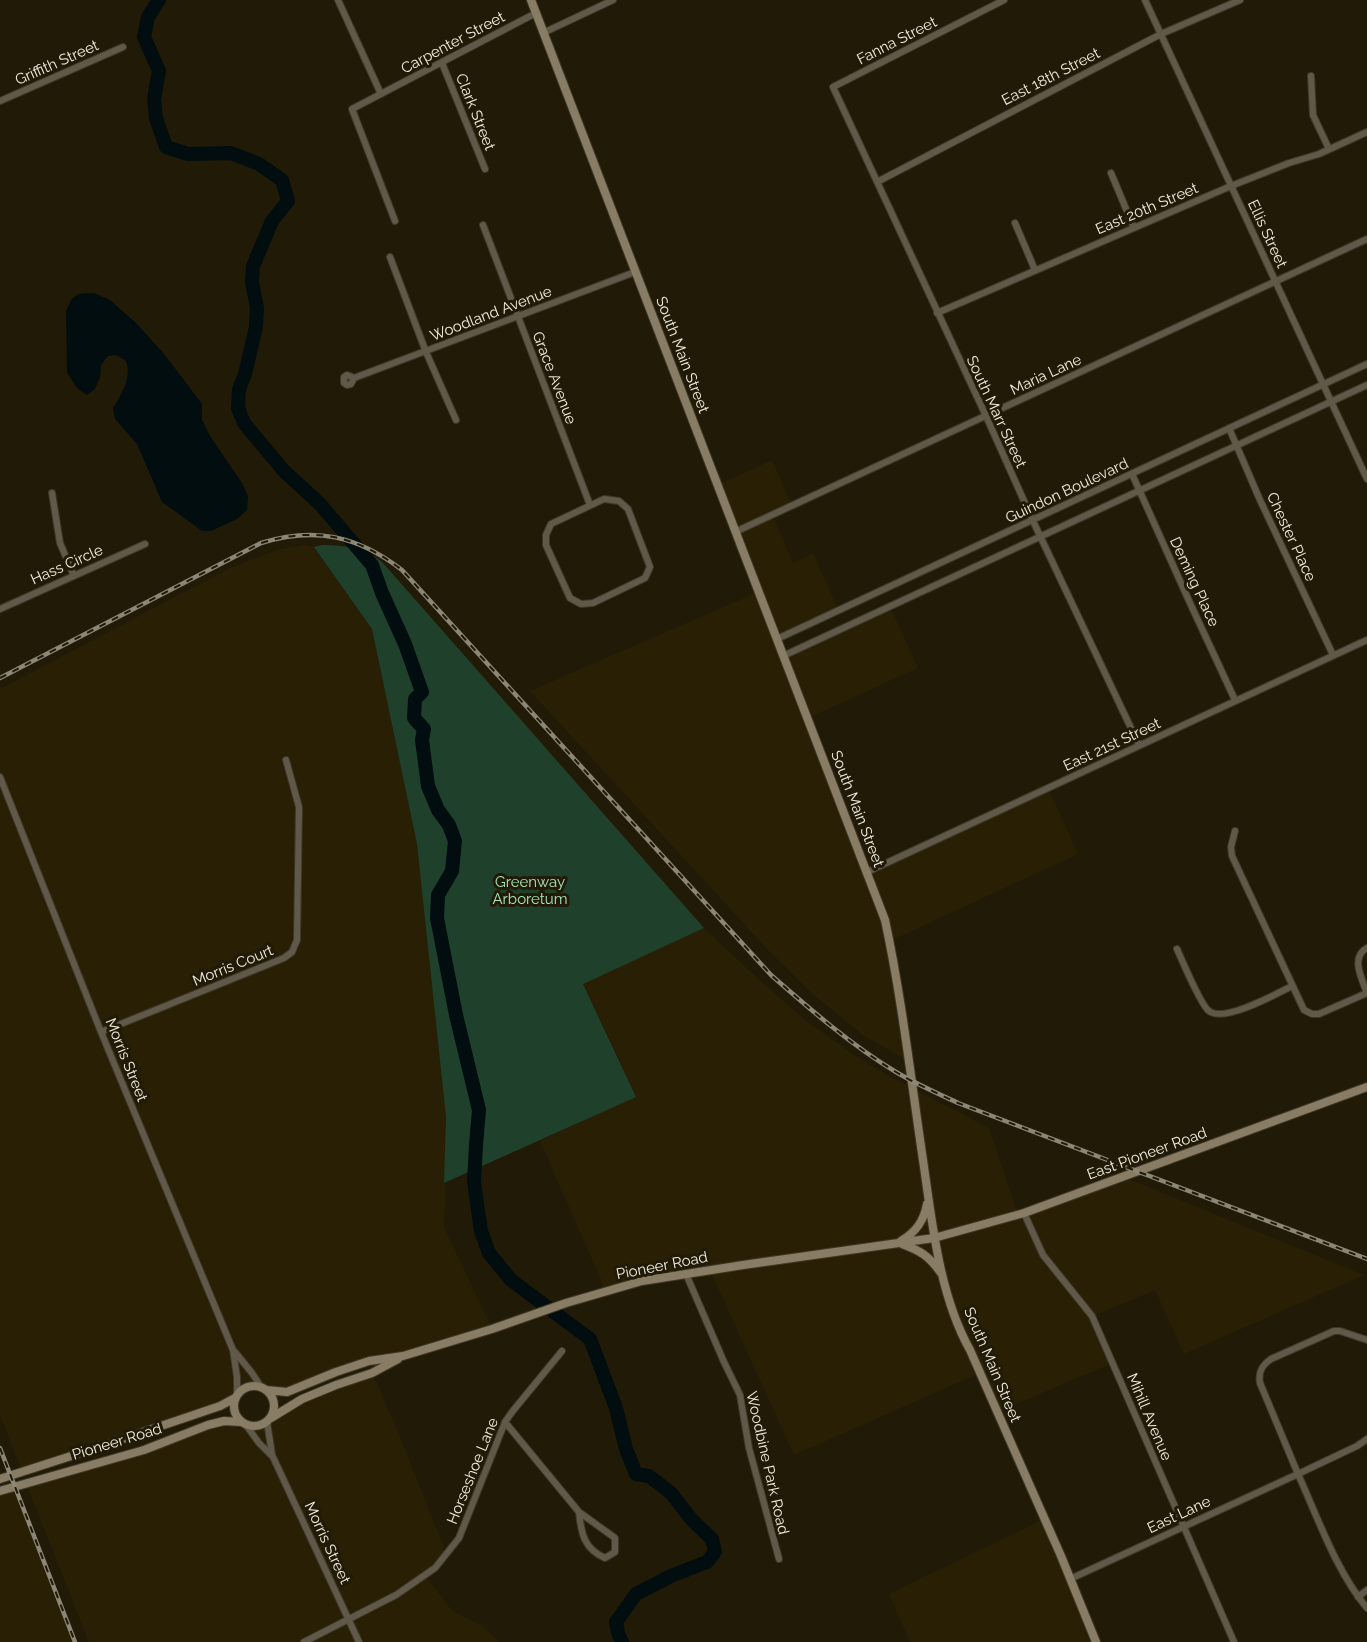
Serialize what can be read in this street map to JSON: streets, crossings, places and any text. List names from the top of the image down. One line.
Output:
{"streets":{"main road":["South Main Street","East Pioneer Road","Pioneer Road"],"street":["Fanna Street","Carpenter Street","Griffith Street","East 18th Street","Clark Street","East 20th Street","Ellis Street","Woodland Avenue","Maria Lane","Grace Avenue","South Marr Street","Guindon Boulevard","Chester Place","Hass Circle","Deming Place","East 21st Street","Morris Court","Morris Street","Mihill Avenue","Woodbine Park Road","Horseshoe Lane","East Lane"]},"crossings":[["Fanna Street","South Marr Street"],["Carpenter Street","Clark Street"],["Carpenter Street","South Main Street"],["East 18th Street","Ellis Street"],["East 18th Street","South Marr Street"],["East 20th Street","Ellis Street"],["East 20th Street","South Marr Street"],["Ellis Street","Maria Lane"],["Ellis Street","Guindon Boulevard"],["Woodland Avenue","South Main Street"],["Woodland Avenue","Grace Avenue"],["South Main Street","Maria Lane"],["South Main Street","Guindon Boulevard"],["South Main Street","East 21st Street"],["South Main Street","East Pioneer Road"],["South Main Street","Pioneer Road"],["South Main Street","East Lane"],["Maria Lane","South Marr Street"],["South Marr Street","Guindon Boulevard"],["South Marr Street","East 21st Street"],["Guindon Boulevard","Chester Place"],["Guindon Boulevard","Deming Place"],["Chester Place","East 21st Street"],["Deming Place","East 21st Street"],["Morris Court","Morris Street"],["Morris Street","Pioneer Road"],["Morris Street","Horseshoe Lane"],["East Pioneer Road","Pioneer Road"],["East Pioneer Road","Mihill Avenue"],["Pioneer Road","Woodbine Park Road"],["Mihill Avenue","East Lane"]],"parks":["Greenway Arboretum"]}
